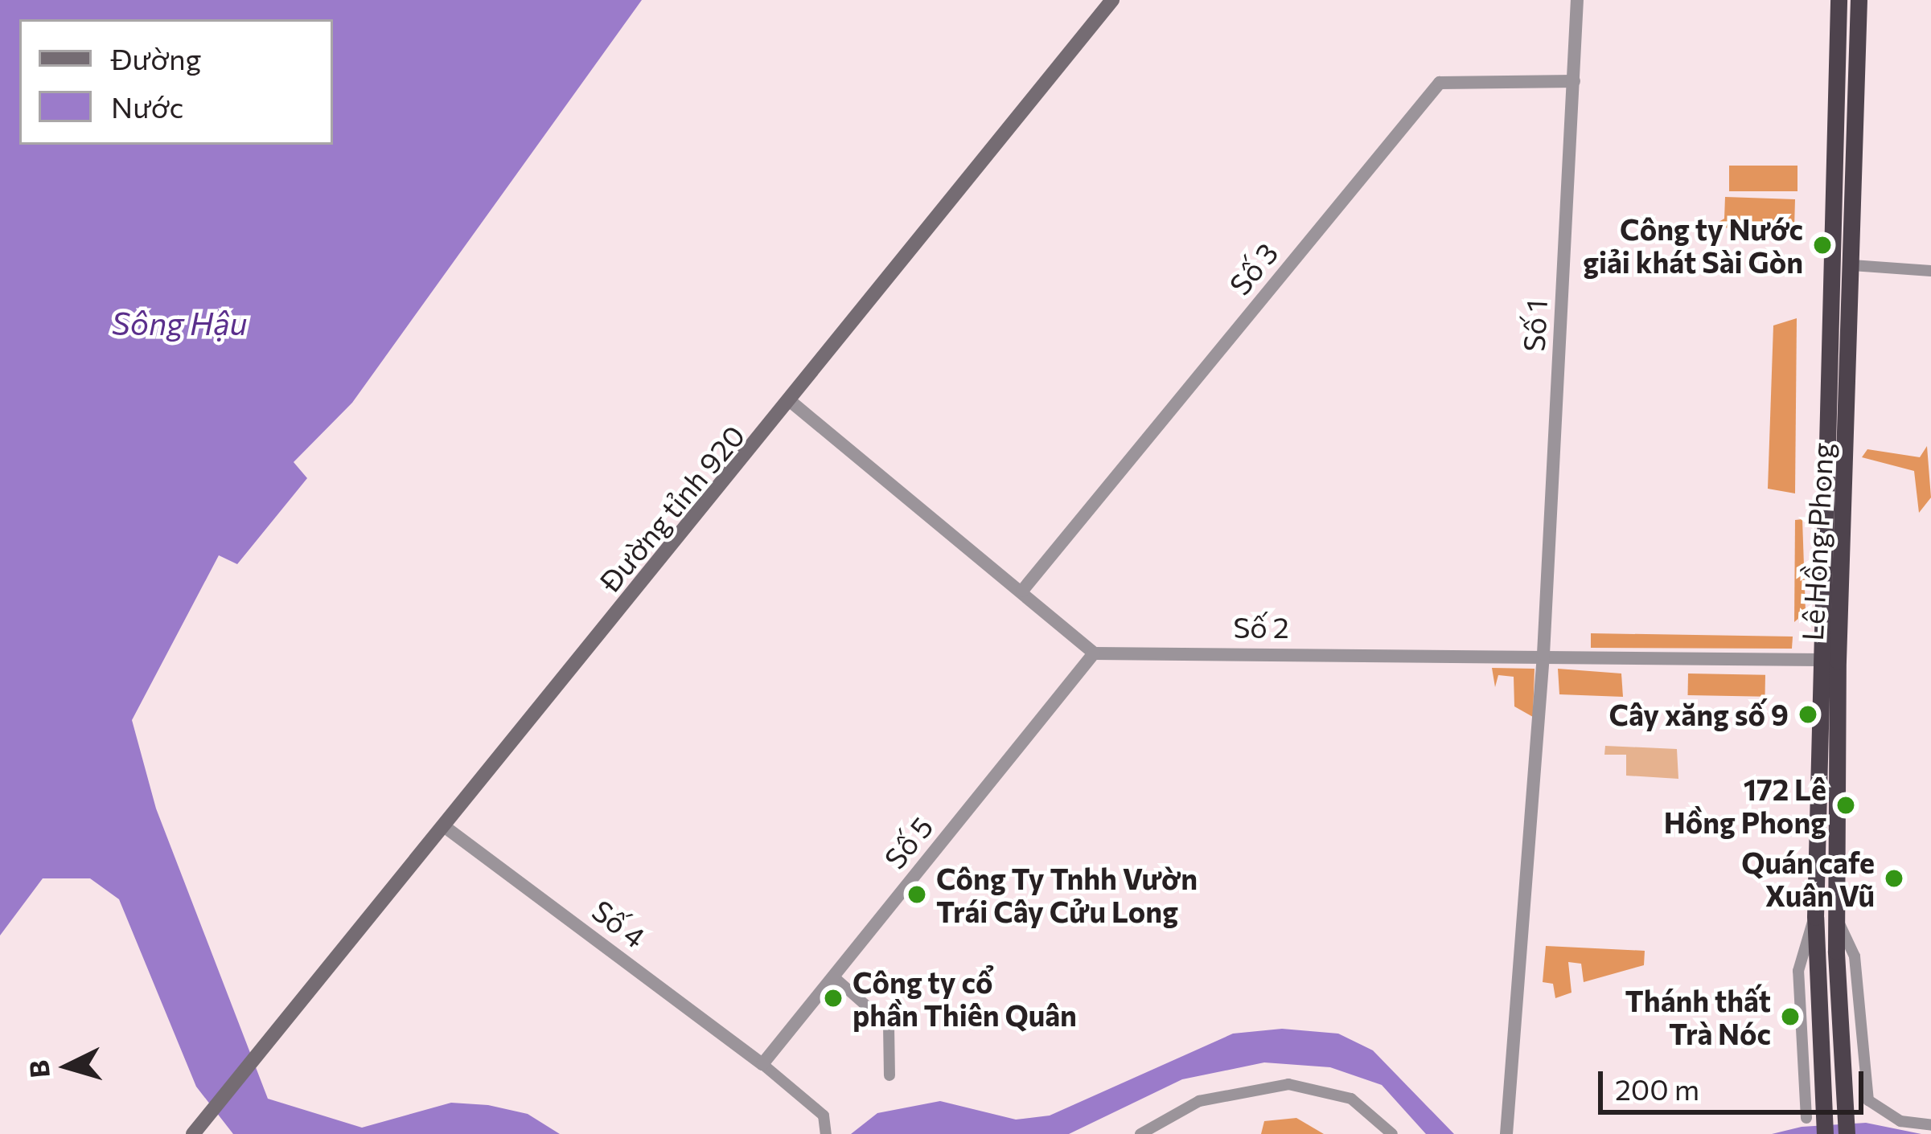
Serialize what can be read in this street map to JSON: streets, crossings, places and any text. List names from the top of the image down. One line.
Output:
{"streets":{"highway":["Lê Hồng Phong"],"main road":["Đường tỉnh 920"],"street":["Số 3","Số 1","Số 2","Số 5","Số 4"]},"crossings":[["Số 3","Số 1"],["Số 1","Số 2"],["Đường tỉnh 920","Số 4"],["Lê Hồng Phong","Số 2"],["Số 2","Số 5"],["Số 5","Số 4"]],"water":["Sông Hậu"],"places":["Công ty Nước giải khát Sài Gòn","Cây xăng số 9","172 Lê Hồng Phong","Quán cafe Xuân Vũ","Công Ty Tnhh Vườn Trái Cây Cửu Long","Công ty cổ phần Thiên Quân","Thánh thất Trà Nóc"],"legend":["Đường","Nước"],"scale_bar":"200 m","north":"left"}
